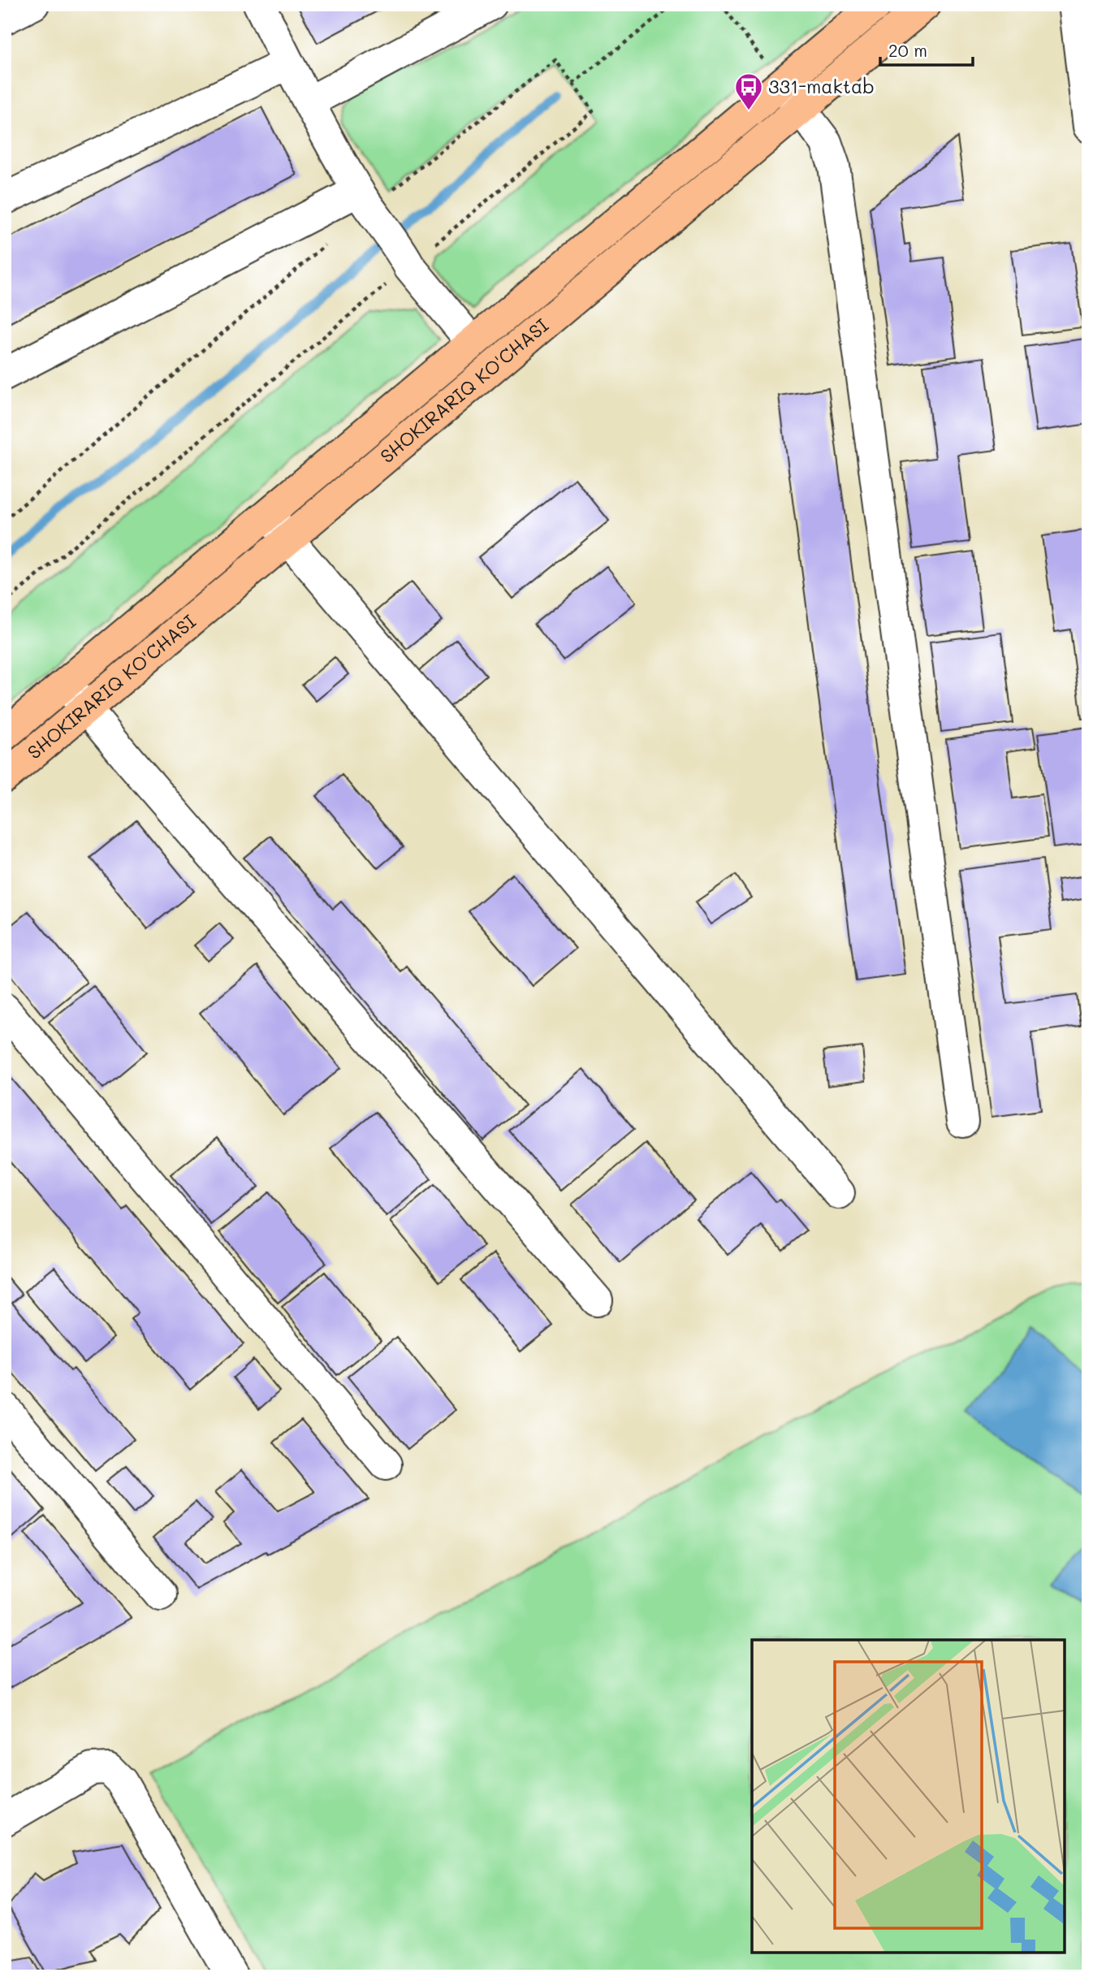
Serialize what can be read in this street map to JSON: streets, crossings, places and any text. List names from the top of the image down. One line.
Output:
{"streets":{"main road":["SHOKIRARIQ KO'CHASI"]},"places":{"bus stop":["331-maktab"]},"scale_bar":"20 m"}
